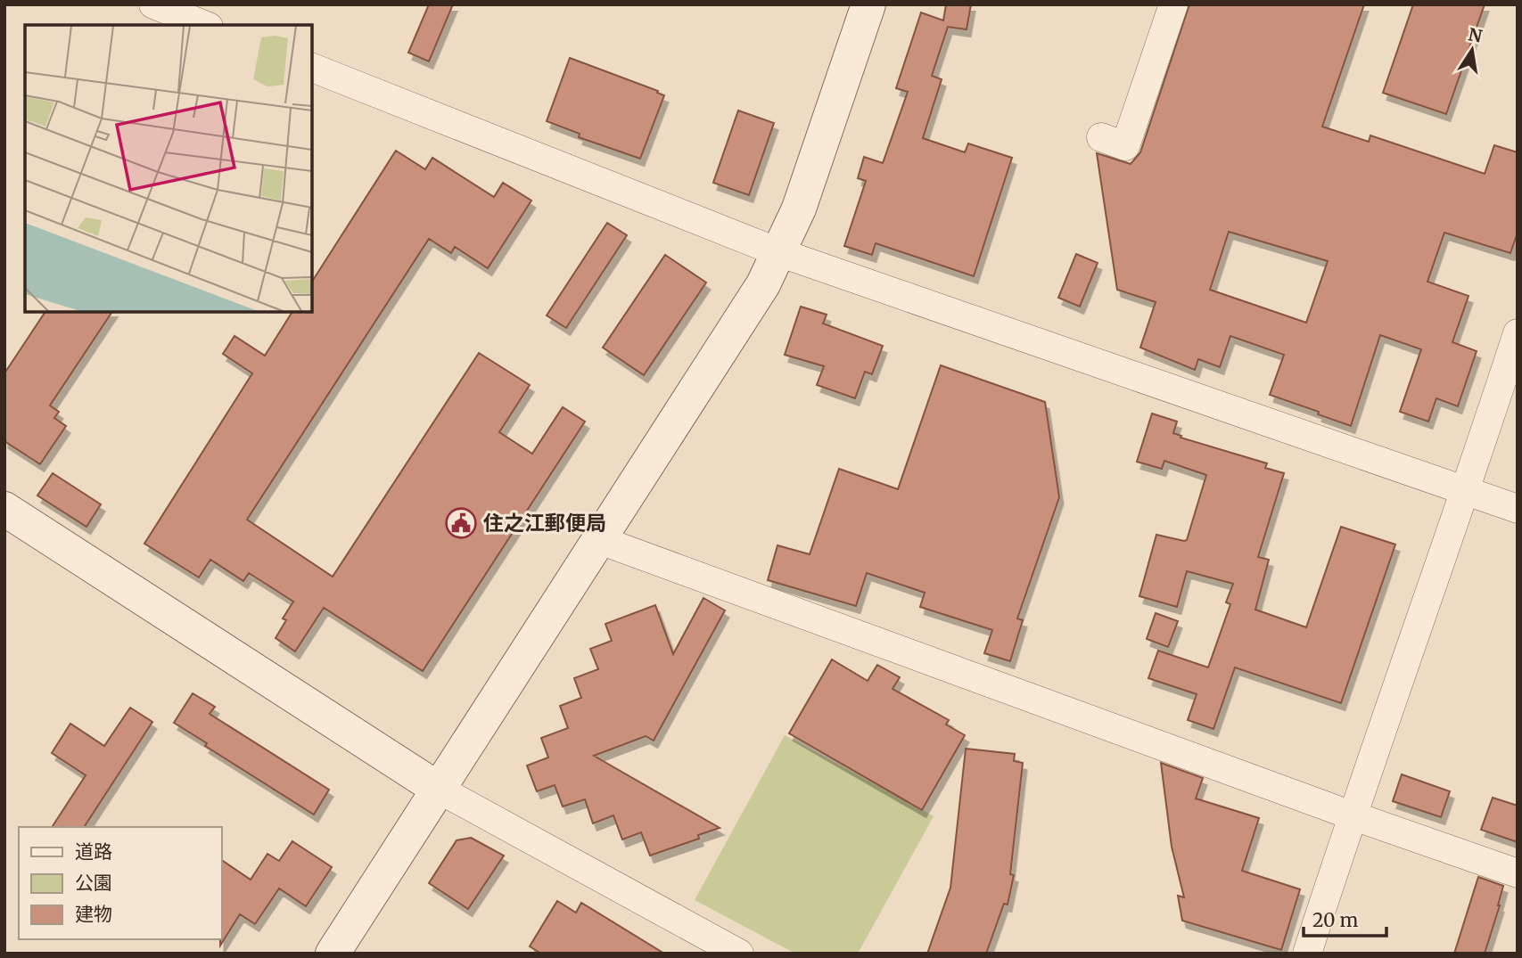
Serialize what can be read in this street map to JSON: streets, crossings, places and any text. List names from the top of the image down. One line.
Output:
{"places":{"public building":["住之江郵便局"]},"legend":["道路","公園","建物"],"scale_bar":"20 m","north":"top"}
